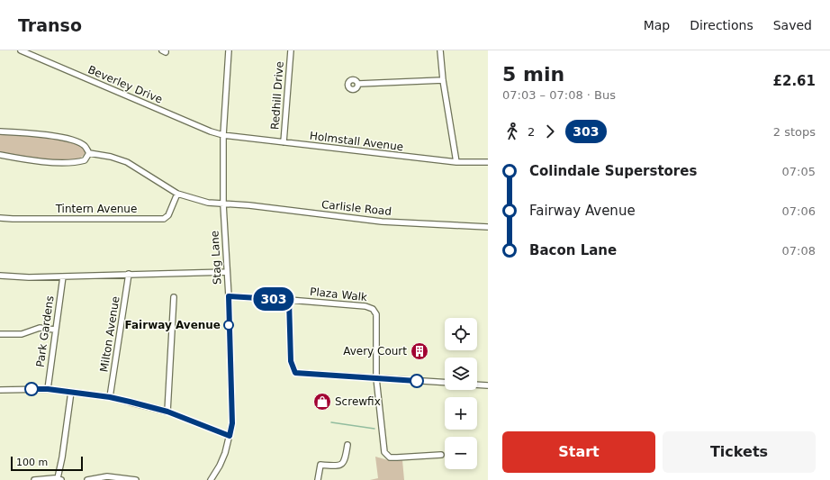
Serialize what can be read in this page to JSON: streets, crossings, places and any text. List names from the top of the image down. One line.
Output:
{"streets":{"street":["Beverley Drive","Redhill Drive","Holmstall Avenue","Carlisle Road","Tintern Avenue","Stag Lane","Plaza Walk","Park Gardens","Milton Avenue"]},"crossings":[["Beverley Drive","Holmstall Avenue"],["Beverley Drive","Stag Lane"],["Redhill Drive","Holmstall Avenue"],["Holmstall Avenue","Stag Lane"],["Carlisle Road","Tintern Avenue"],["Carlisle Road","Stag Lane"],["Stag Lane","Plaza Walk"]],"places":{"other":["Fairway Avenue"],"building":["Avery Court"],"shop":["Screwfix"]},"lines":["bus line 303"],"scale_bar":"100 m","page":{"header":"Transo","nav":["Map","Directions","Saved"],"on_map":"303","heading":["5 min","07:03 – 07:08 · Bus","£2.61"],"legs":["2","303","2 stops"],"list":[{"name":"Colindale Superstores","value":"07:05"},{"name":"Fairway Avenue","value":"07:06"},{"name":"Bacon Lane","value":"07:08"}],"map_buttons":["+","−"],"buttons":["Start","Tickets"],"scale":"100 m"}}
